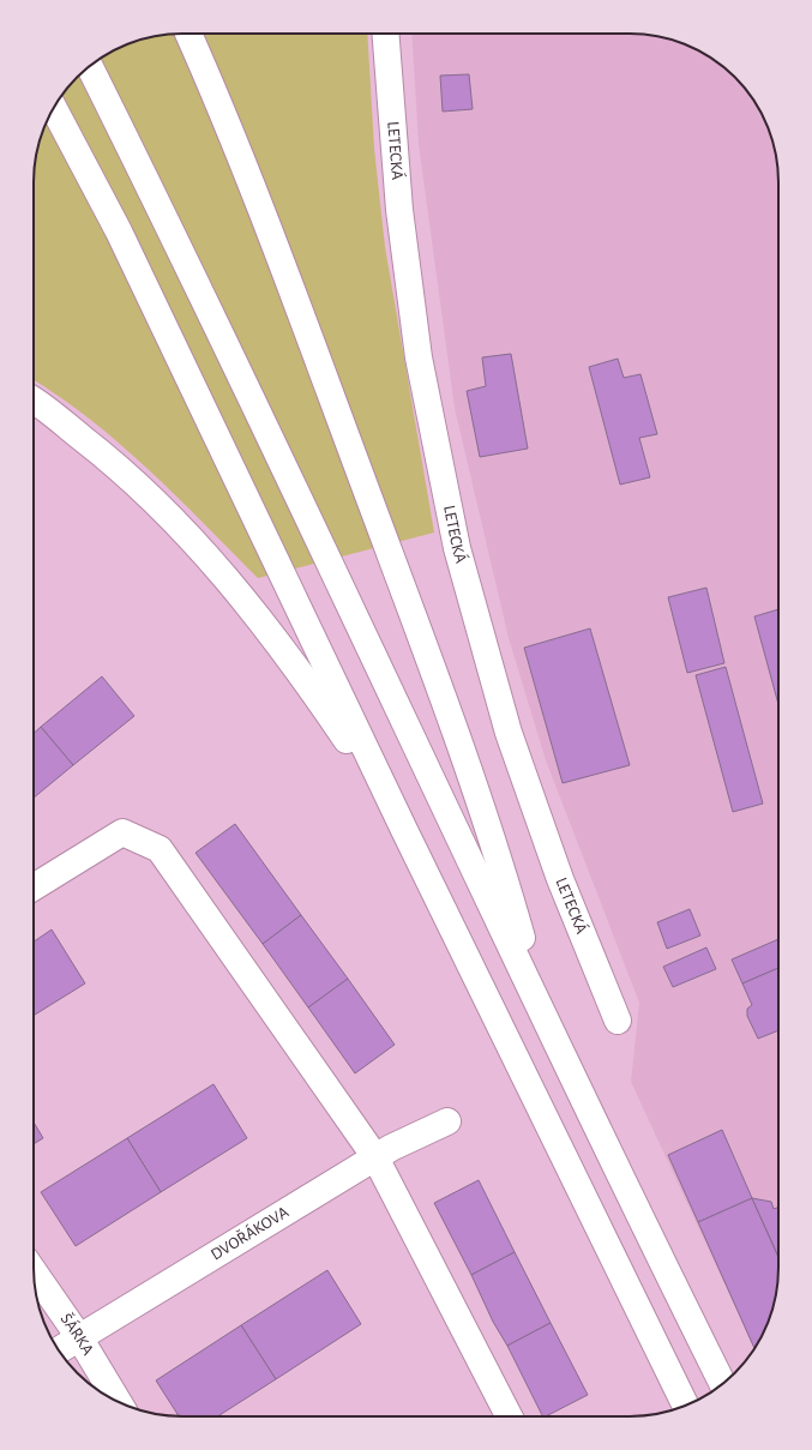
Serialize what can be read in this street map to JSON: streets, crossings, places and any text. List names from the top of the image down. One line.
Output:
{"streets":{"main road":["LETECKÁ","DVOŘÁKOVA","ŠÁRKA"]},"crossings":[["DVOŘÁKOVA","ŠÁRKA"]]}
